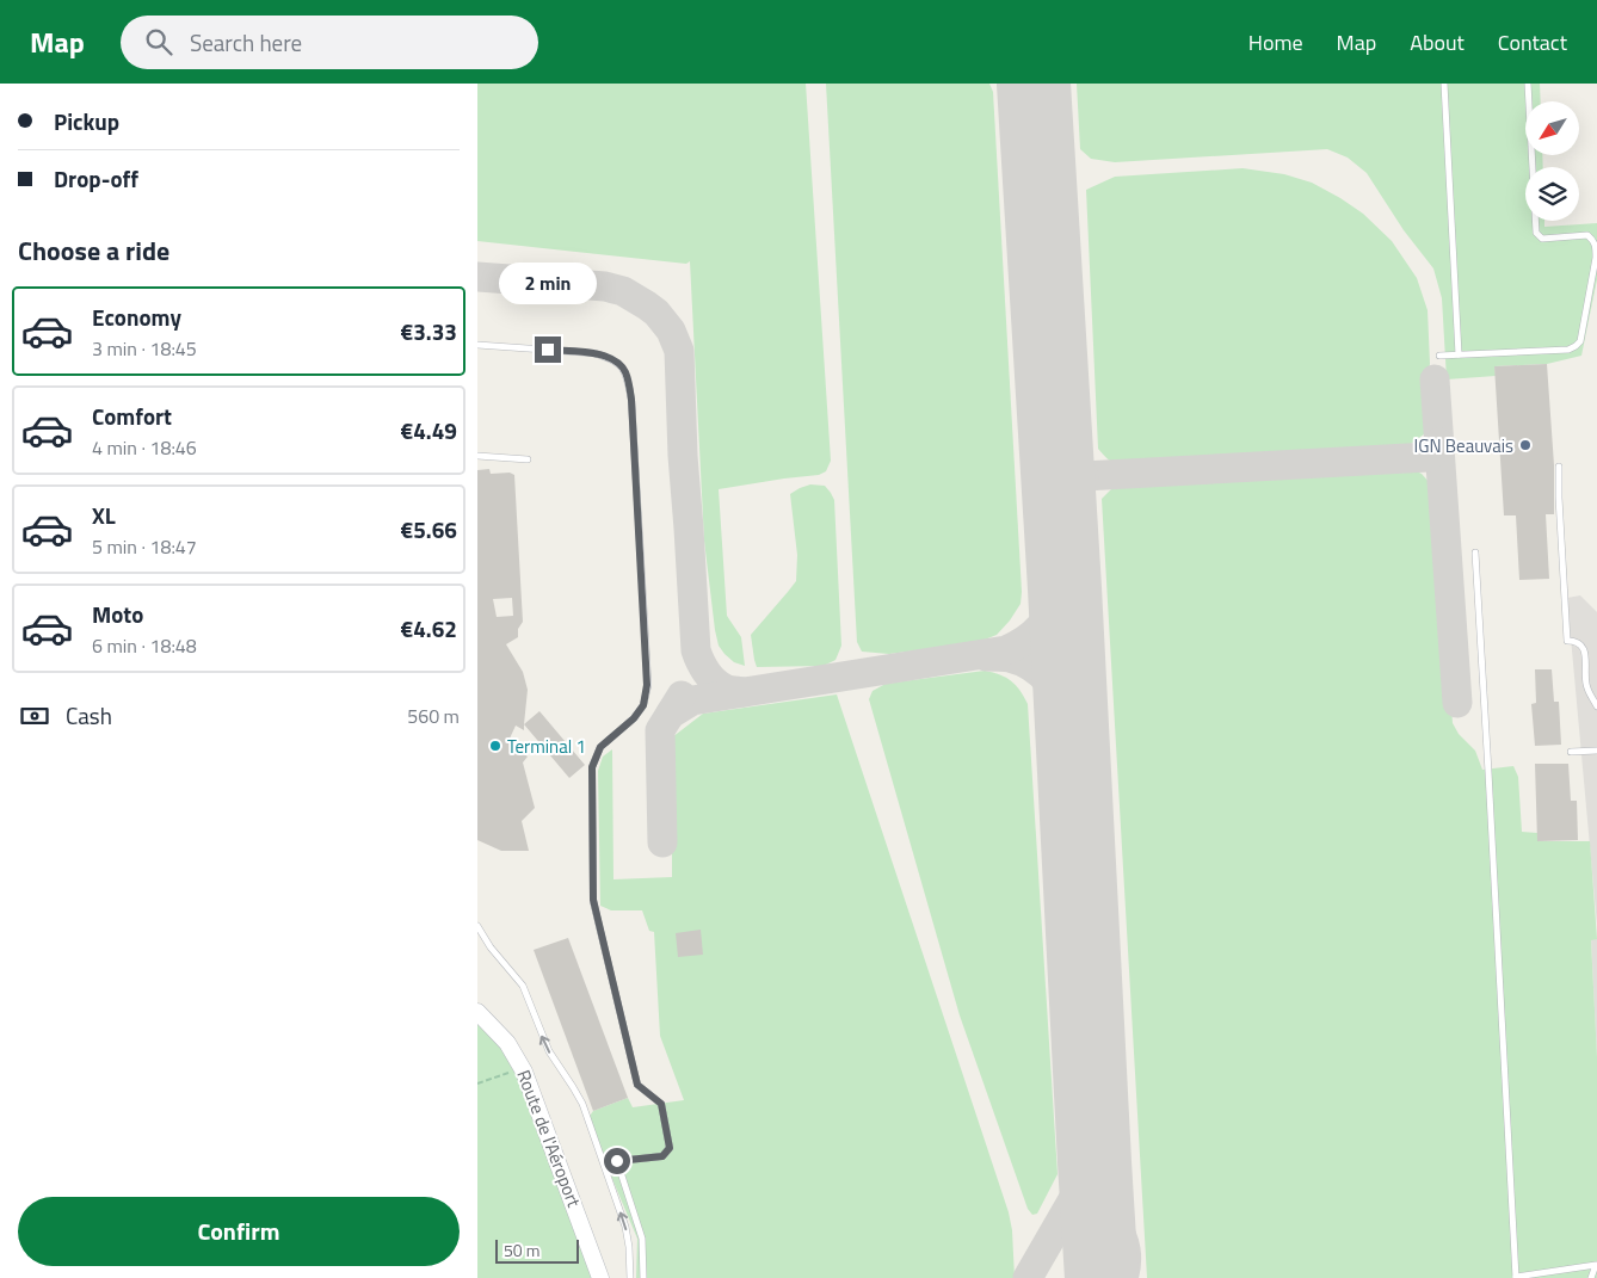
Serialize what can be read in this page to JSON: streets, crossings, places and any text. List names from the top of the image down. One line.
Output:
{"streets":{"street":["Route de l'Aéroport"]},"places":["IGN Beauvais","Terminal 1"],"scale_bar":"50 m","north":"bottom left","page":{"header":"Map","search":"Search here","nav":["Home","Map","About","Contact"],"banner":["Pickup","Drop-off"],"heading":"Choose a ride","bubble":"2 min","list":[{"name":"Economy","note":"3 min · 18:45","value":"€3.33"},{"name":"Comfort","note":"4 min · 18:46","value":"€4.49"},{"name":"XL","note":"5 min · 18:47","value":"€5.66"},{"name":"Moto","note":"6 min · 18:48","value":"€4.62"}],"pay":["Cash","560 m"],"buttons":"Confirm","scale":"50 m"}}
